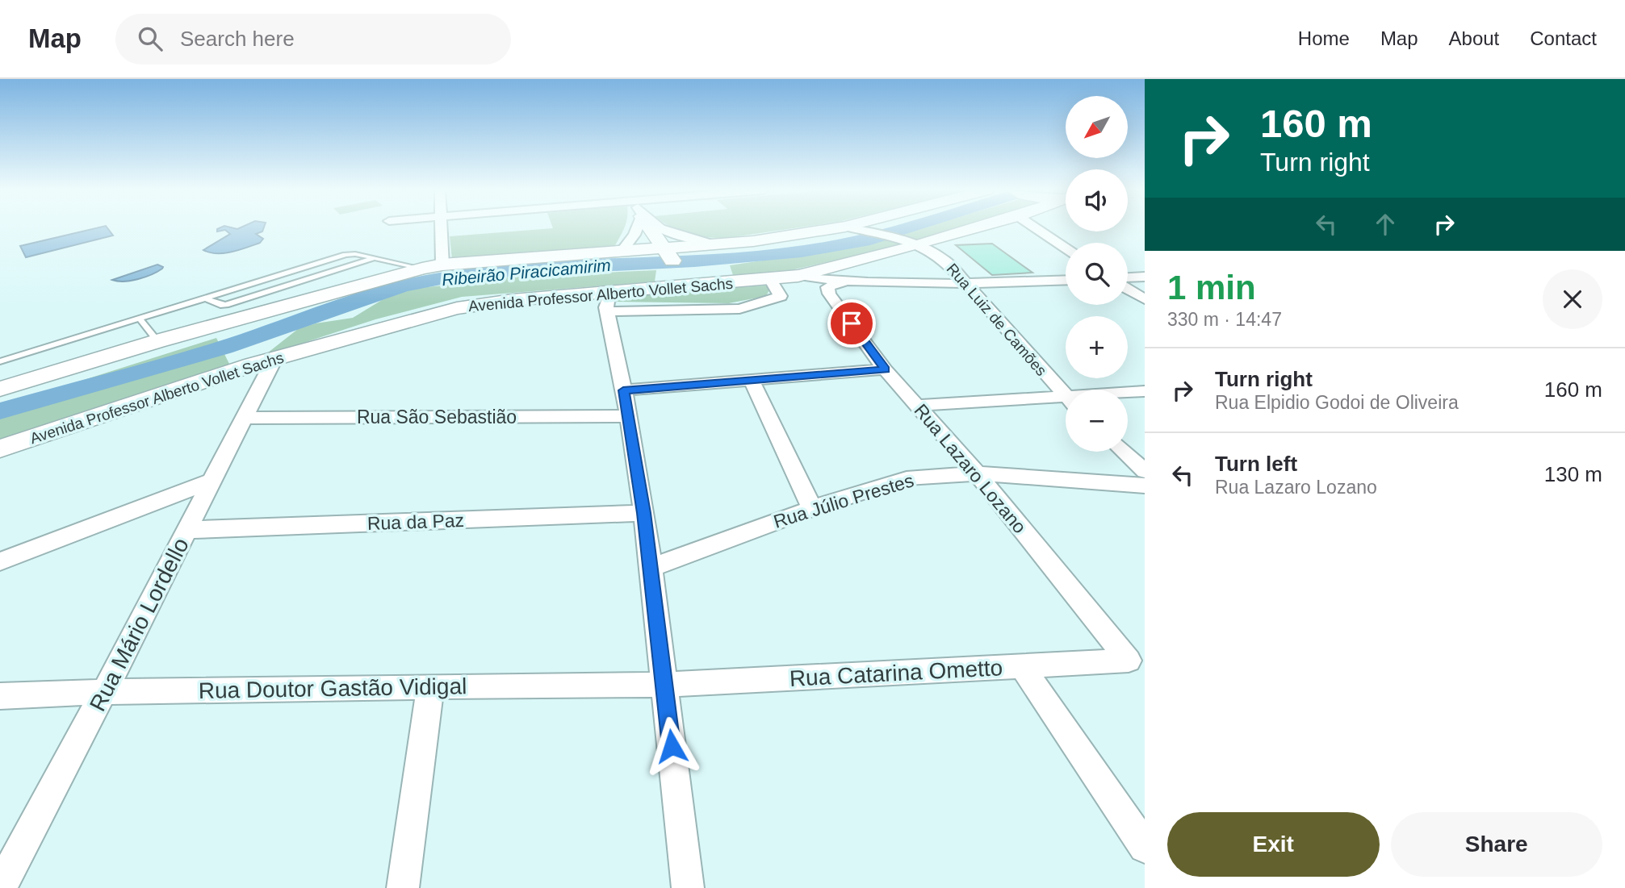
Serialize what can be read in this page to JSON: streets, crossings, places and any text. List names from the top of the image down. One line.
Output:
{"streets":{"main road":["Avenida Professor Alberto Vollet Sachs"],"street":["Rua Luiz de Camões","Rua São Sebastião","Rua Lazaro Lozano","Rua Júlio Prestes","Rua da Paz","Rua Mário Lordello","Rua Catarina Ometto","Rua Doutor Gastão Vidigal"]},"crossings":[["Avenida Professor Alberto Vollet Sachs","Rua Luiz de Camões"],["Avenida Professor Alberto Vollet Sachs","Rua Mário Lordello"],["Rua São Sebastião","Rua Mário Lordello"],["Rua Lazaro Lozano","Rua Júlio Prestes"],["Rua Lazaro Lozano","Rua Catarina Ometto"],["Rua da Paz","Rua Mário Lordello"],["Rua Mário Lordello","Rua Doutor Gastão Vidigal"],["Rua Catarina Ometto","Rua Doutor Gastão Vidigal"]],"water":["Ribeirão Piracicamirim"],"north":"bottom left","page":{"header":"Map","search":"Search here","nav":["Home","Map","About","Contact"],"turn":["160 m","Turn right"],"map_buttons":["+","−"],"heading":["1 min","330 m · 14:47"],"list":[{"name":"Turn right","note":"Rua Elpidio Godoi de Oliveira","value":"160 m"},{"name":"Turn left","note":"Rua Lazaro Lozano","value":"130 m"}],"buttons":["Exit","Share"]}}
